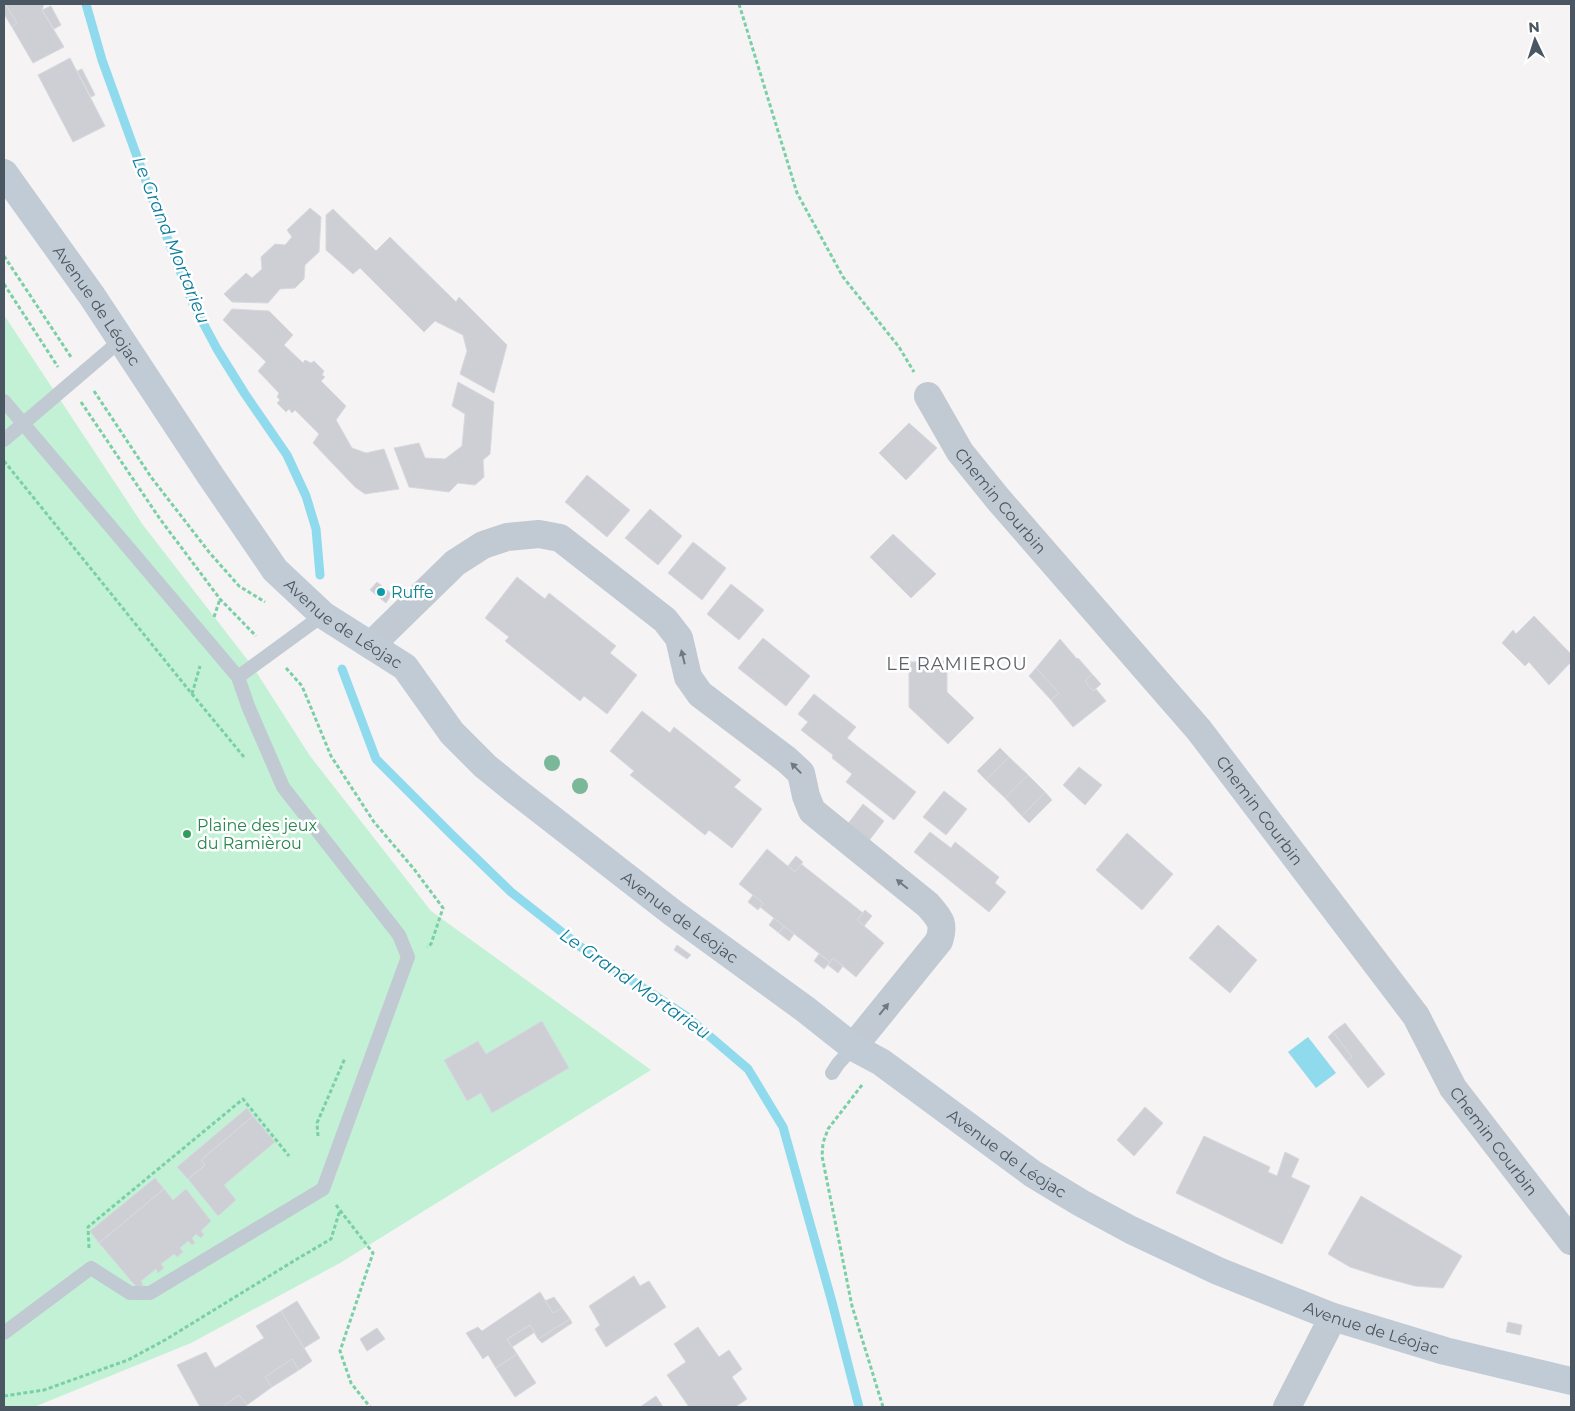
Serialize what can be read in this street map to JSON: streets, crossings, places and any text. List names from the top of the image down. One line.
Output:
{"streets":{"main road":["Avenue de Léojac"],"street":["Chemin Courbin"]},"districts":["LE RAMIEROU"],"water":["Le Grand Mortarieu"],"places":["Ruffe","Plaine des jeux du Ramièrou"],"north":"top"}
